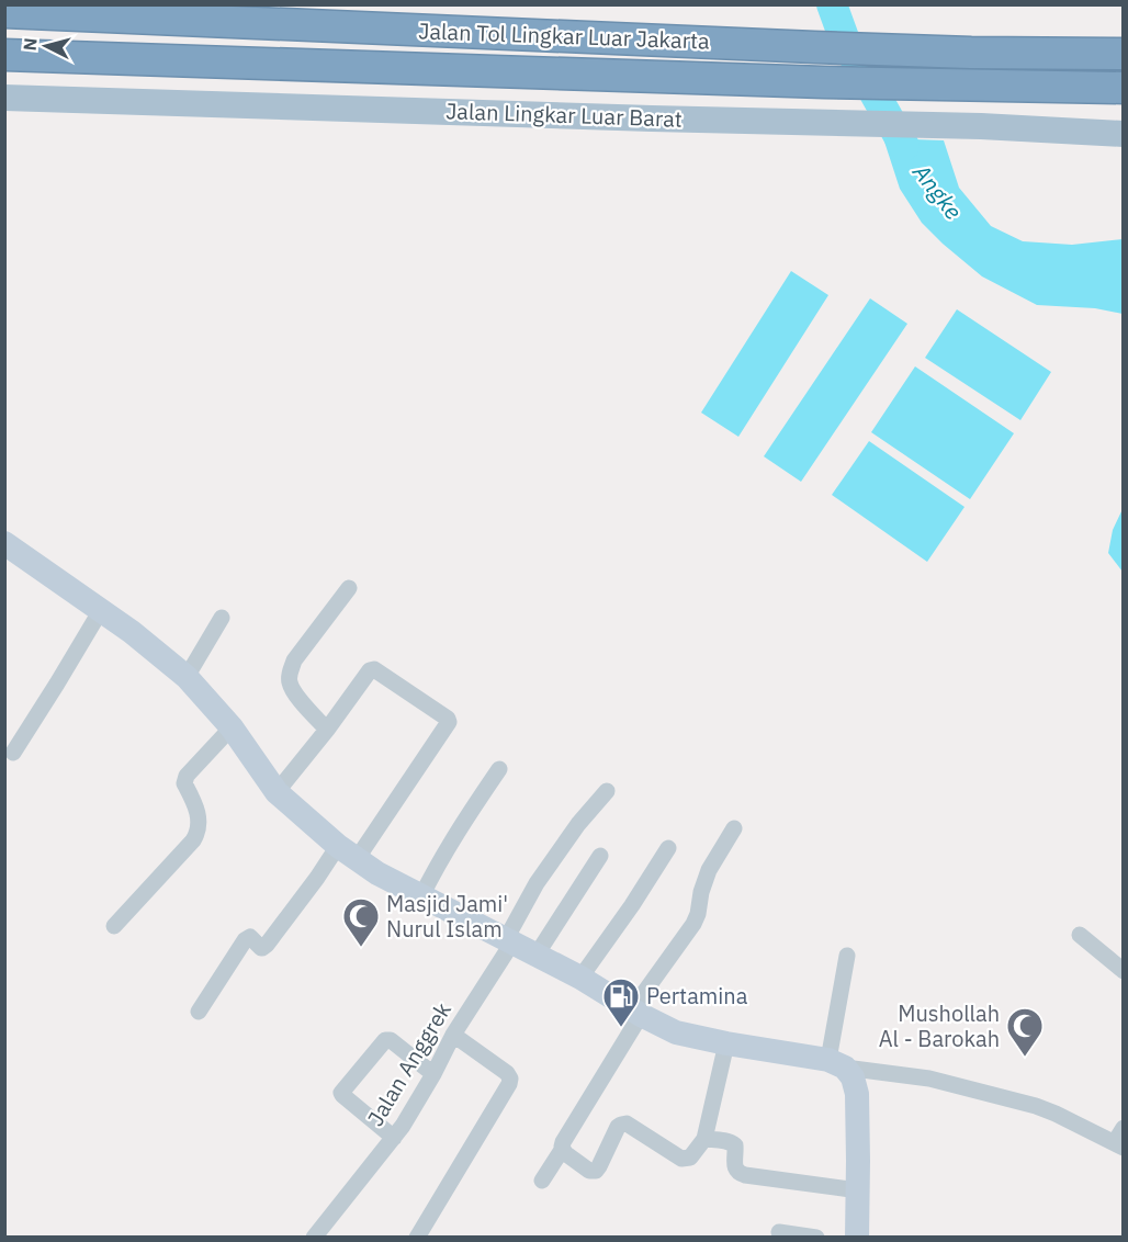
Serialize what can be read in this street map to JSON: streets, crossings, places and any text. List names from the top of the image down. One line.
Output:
{"streets":{"highway":["Jalan Tol Lingkar Luar Jakarta"],"main road":["Jalan Lingkar Luar Barat"],"street":["Jalan Anggrek"]},"water":["Angke"],"places":{"mosque":["Masjid Jami' Nurul Islam","Mushollah Al - Barokah"],"fuel station":["Pertamina"]},"north":"left"}
